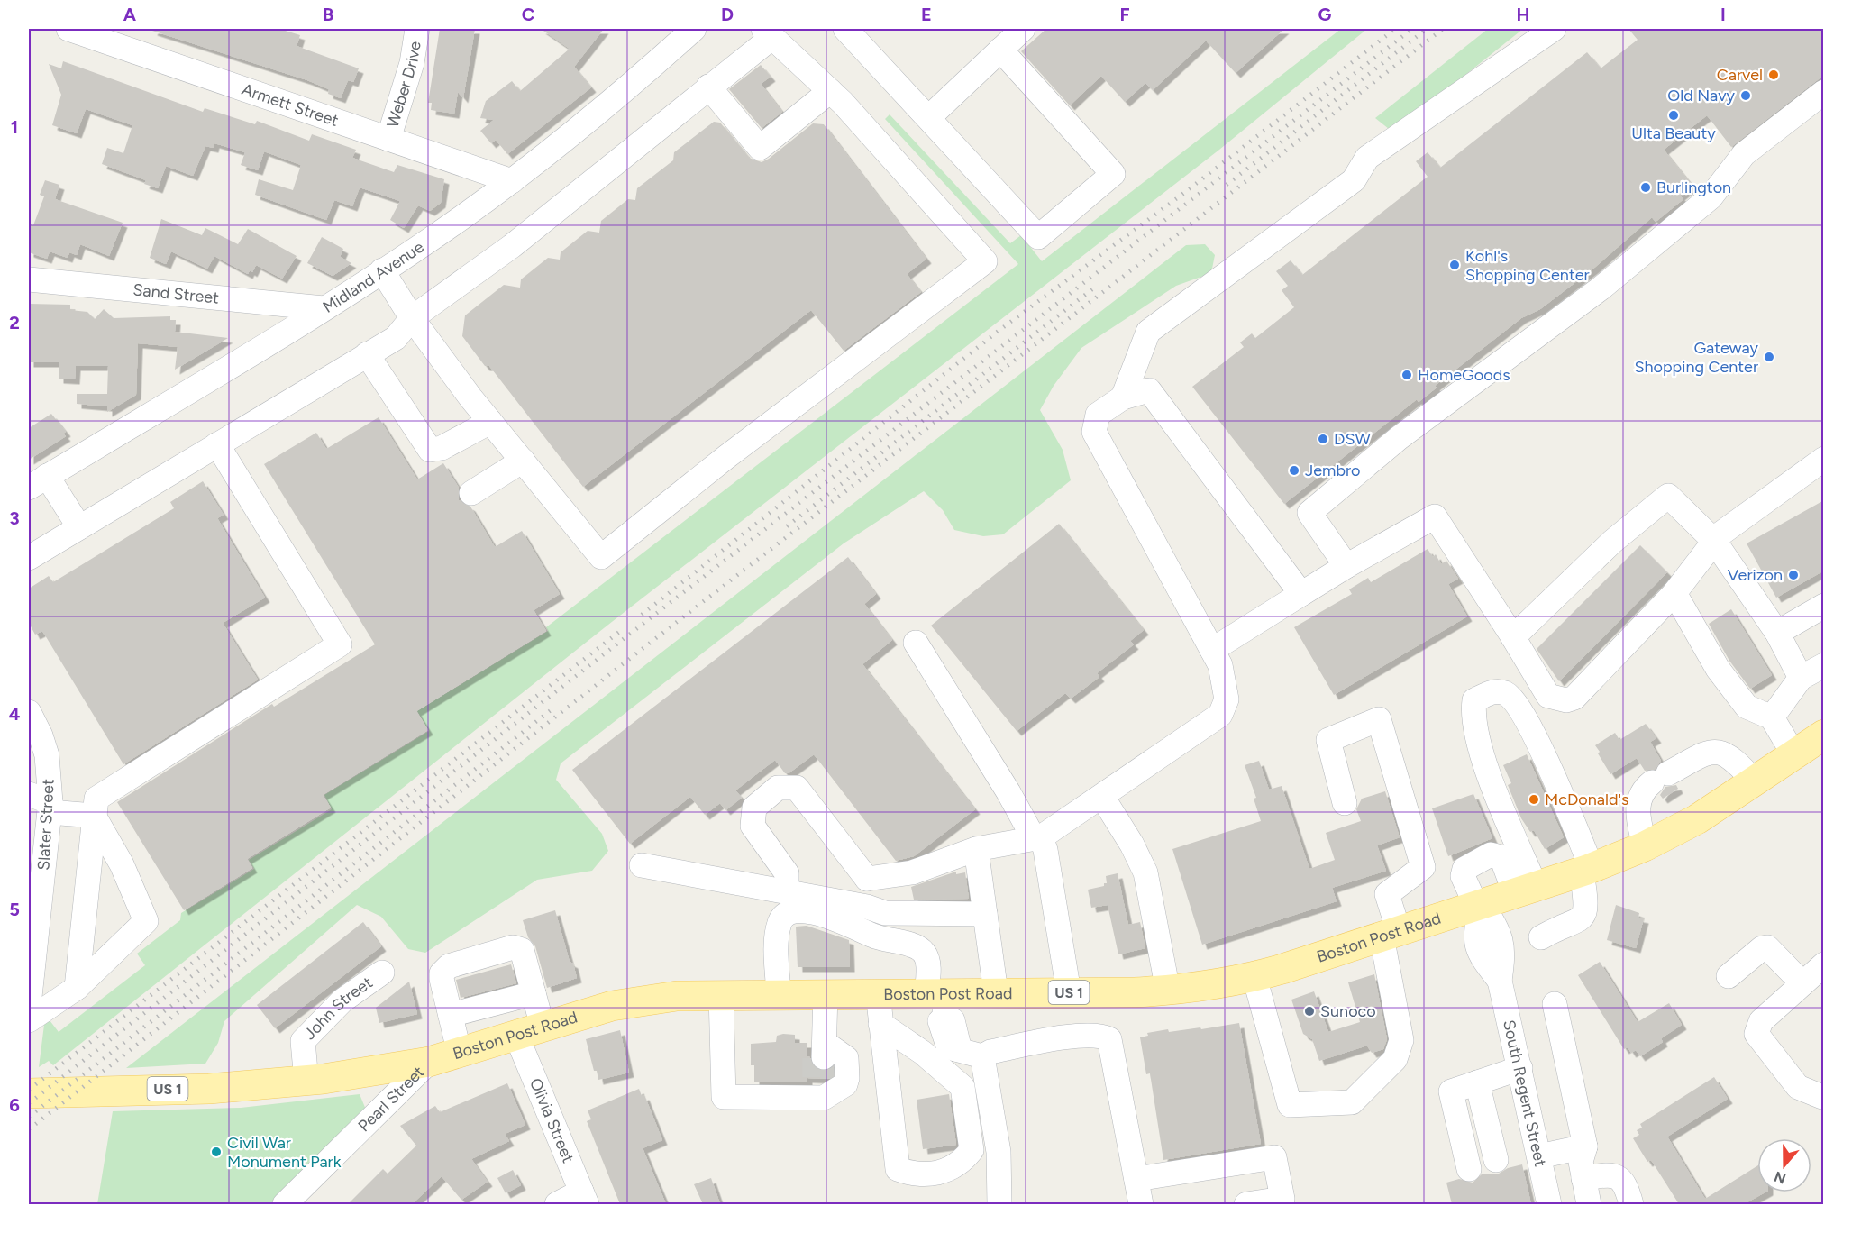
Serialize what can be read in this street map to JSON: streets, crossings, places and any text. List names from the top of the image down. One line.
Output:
{"streets":{"main road":["Boston Post Road","US 1"],"street":["Weber Drive","Armett Street","Midland Avenue","Sand Street","Slater Street","John Street","South Regent Street","Pearl Street","Olivia Street"]},"crossings":[["Weber Drive","Armett Street"],["Armett Street","Midland Avenue"],["Midland Avenue","Sand Street"],["Boston Post Road","John Street"],["Boston Post Road","South Regent Street"],["Boston Post Road","Pearl Street"],["Boston Post Road","Olivia Street"]],"places":["Carvel","Old Navy","Ulta Beauty","Burlington","Kohl's Shopping Center","Gateway Shopping Center","HomeGoods","DSW","Jembro","Verizon","McDonald's","Sunoco","Civil War Monument Park"],"north":"bottom","grid":{"columns":["A","B","C","D","E","F","G","H","I"],"rows":["1","2","3","4","5","6"]}}
